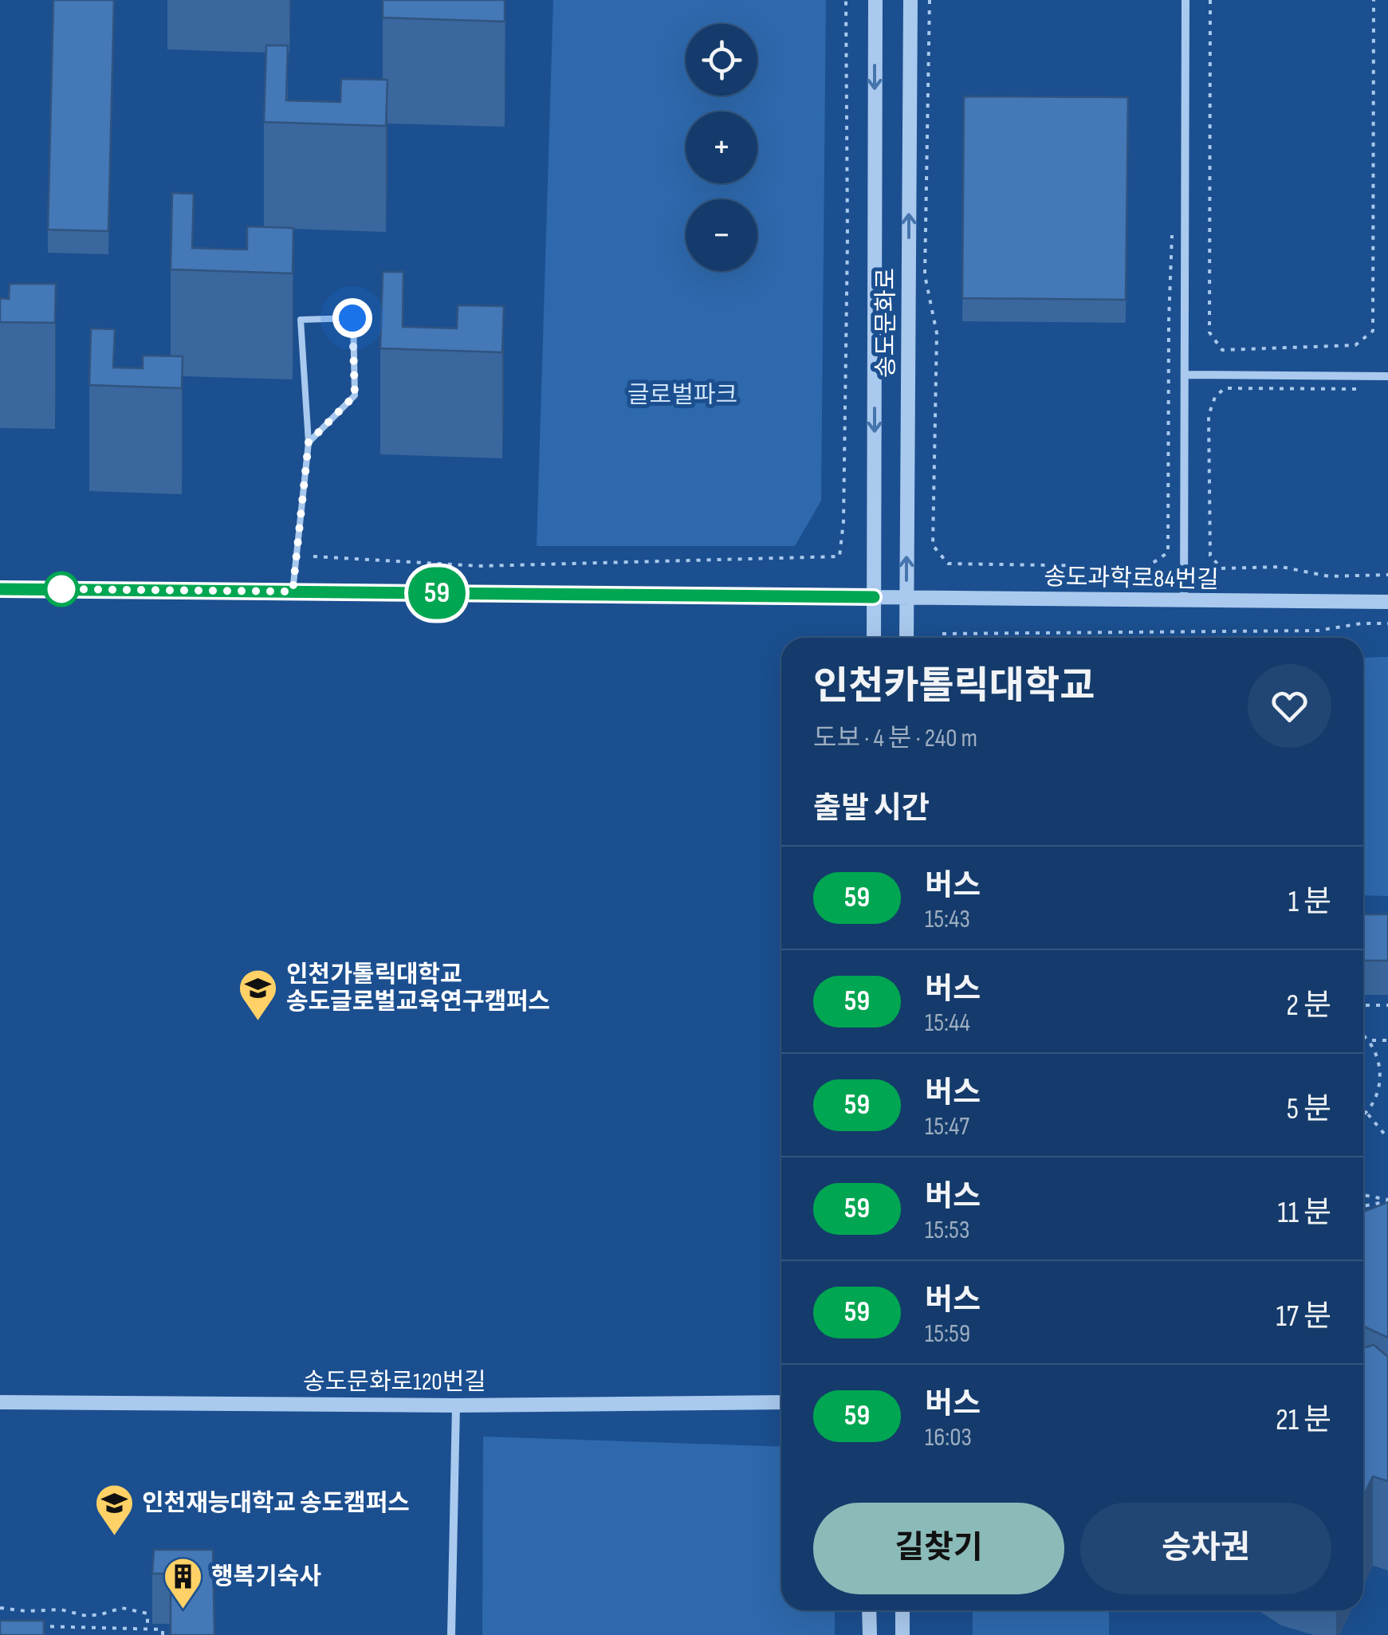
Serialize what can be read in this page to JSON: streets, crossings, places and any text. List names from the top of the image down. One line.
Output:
{"streets":{"street":["송도문화로","송도과학로84번길","송도문화로120번길"]},"crossings":[["송도문화로","송도과학로84번길"]],"parks":["글로벌파크"],"places":{"school or university":["인천가톨릭대학교 송도글로벌교육연구캠퍼스","인천재능대학교 송도캠퍼스"],"building":["행복기숙사"]},"lines":["bus line 59"],"page":{"on_map":"59","map_buttons":["+","−"],"heading":[["인천카톨릭대학교","도보 · 4 분 · 240 m"],"출발 시간"],"list":[{"mark":"59","name":"버스","note":"15:43","value":"1 분"},{"mark":"59","name":"버스","note":"15:44","value":"2 분"},{"mark":"59","name":"버스","note":"15:47","value":"5 분"},{"mark":"59","name":"버스","note":"15:53","value":"11 분"},{"mark":"59","name":"버스","note":"15:59","value":"17 분"},{"mark":"59","name":"버스","note":"16:03","value":"21 분"}],"buttons":["길찾기","승차권"]}}
